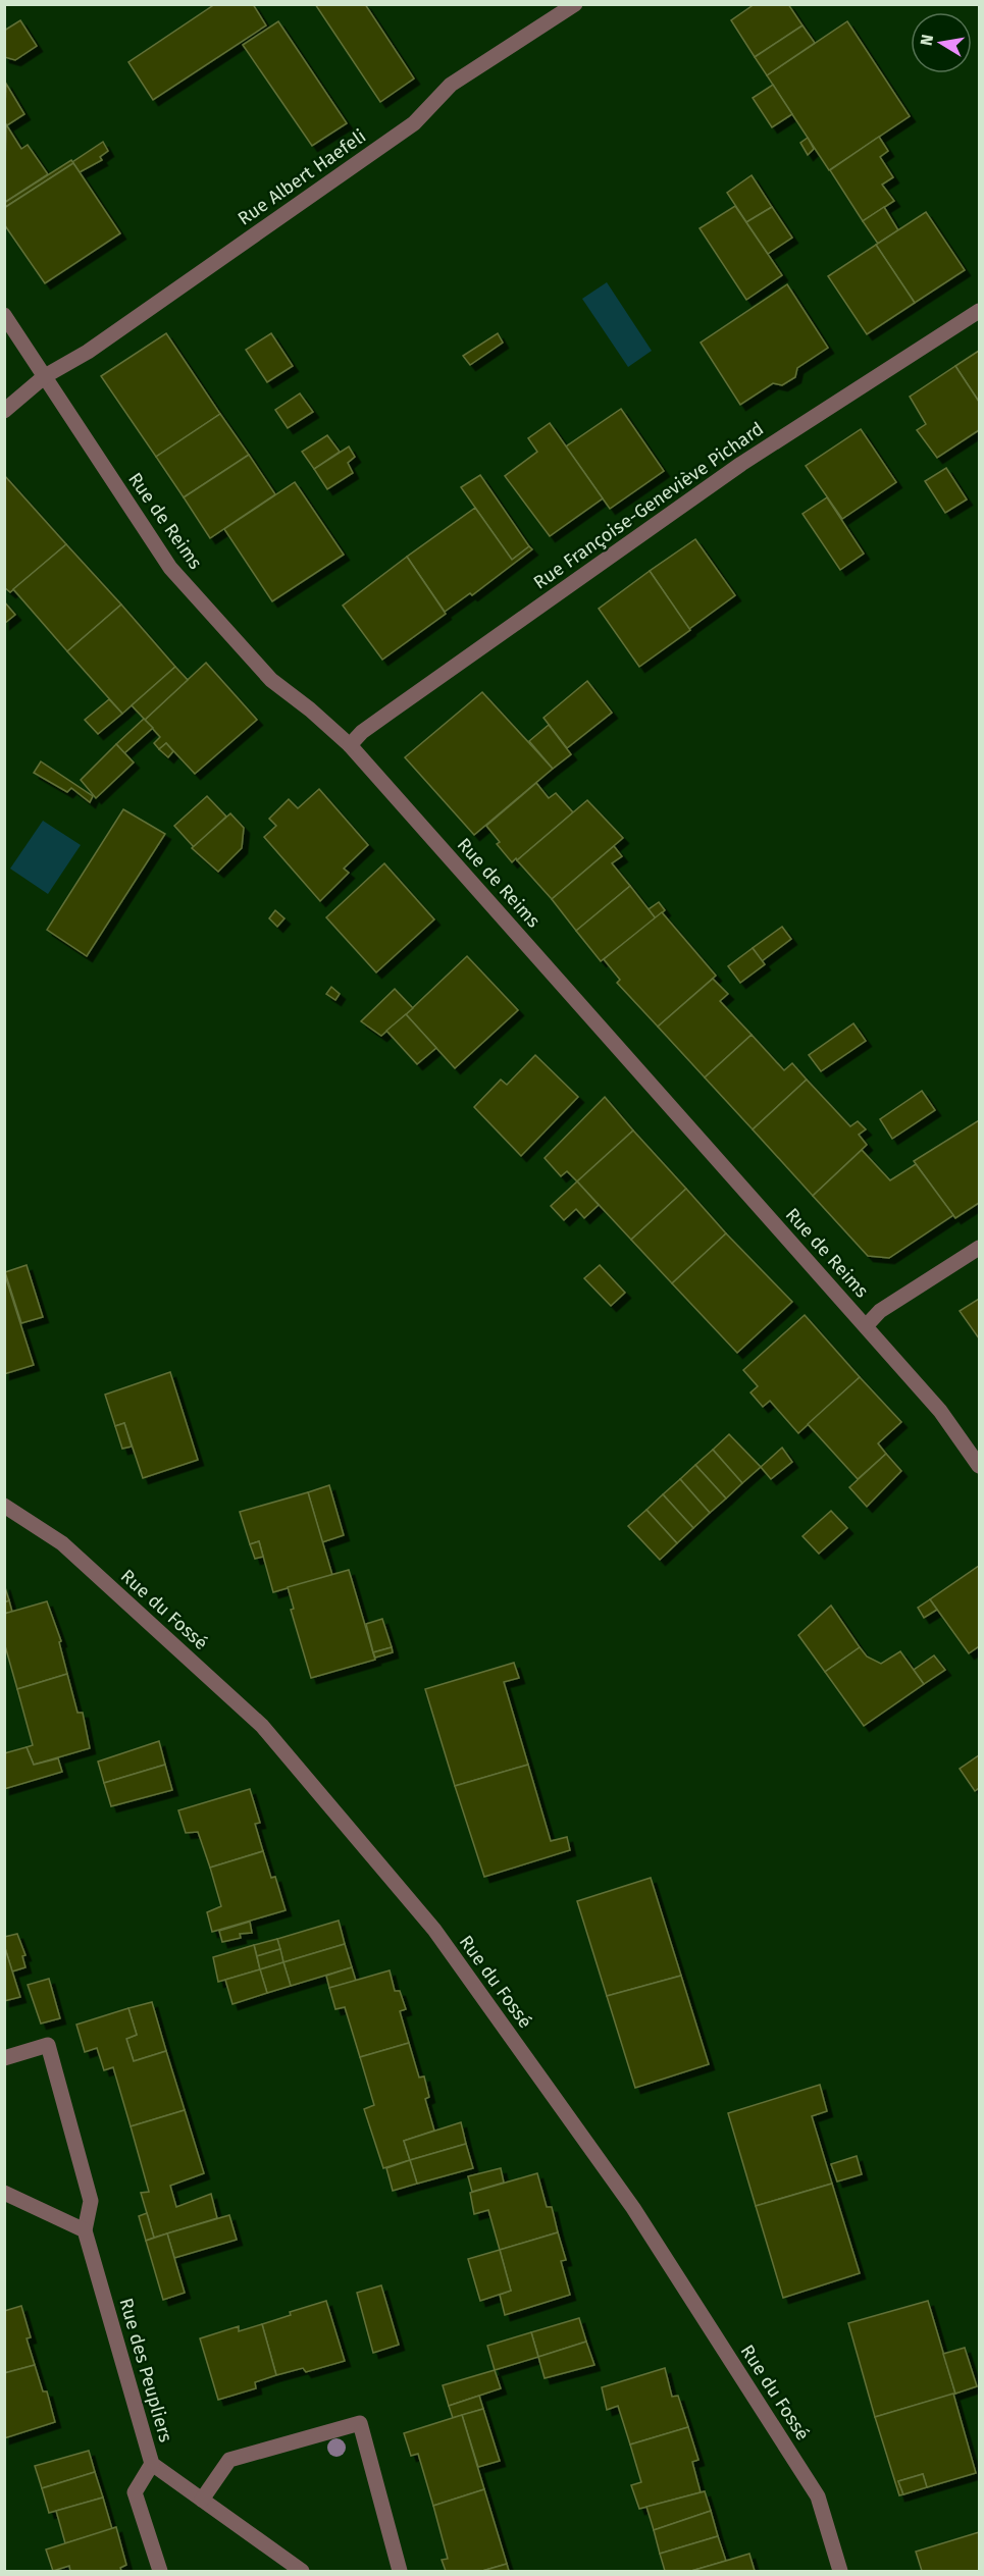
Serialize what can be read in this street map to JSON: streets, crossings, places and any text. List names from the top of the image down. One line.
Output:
{"streets":{"street":["Rue Albert Haefeli","Rue Françoise-Geneviève Pichard","Rue de Reims","Rue du Fossé","Rue des Peupliers"]},"crossings":[["Rue Albert Haefeli","Rue de Reims"],["Rue Françoise-Geneviève Pichard","Rue de Reims"]],"north":"left"}
